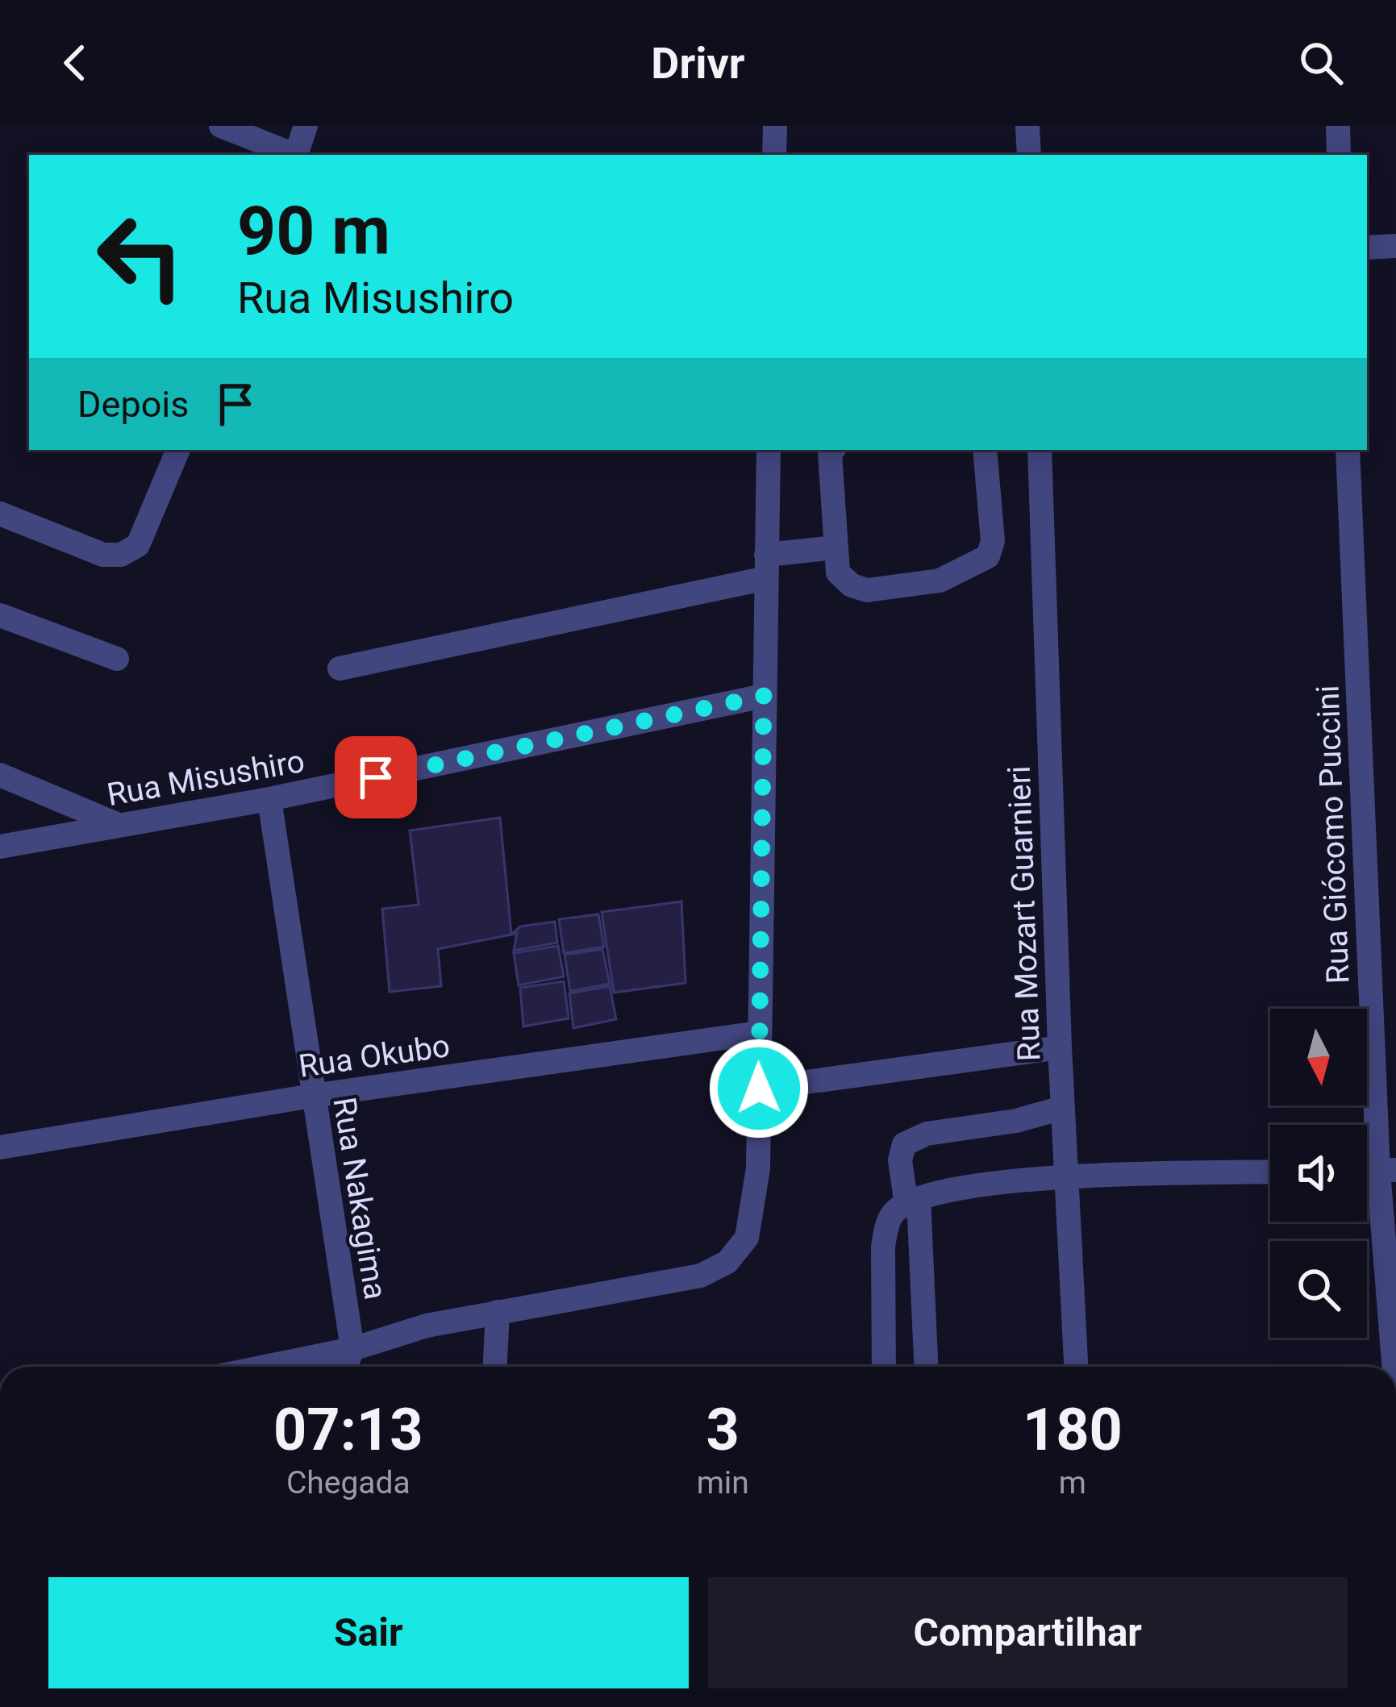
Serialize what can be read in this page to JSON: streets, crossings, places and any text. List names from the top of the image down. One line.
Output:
{"streets":{"street":["Rua Misushiro","Rua Giócomo Puccini","Rua Mozart Guarnieri","Rua Okubo","Rua Nakagima"]},"crossings":[["Rua Misushiro","Rua Nakagima"],["Rua Okubo","Rua Nakagima"]],"north":"bottom","page":{"header":"Drivr","turn":["90 m","Rua Misushiro"],"then":"Depois","eta":["07:13","Chegada","3","min","180","m"],"buttons":["Sair","Compartilhar"]}}
